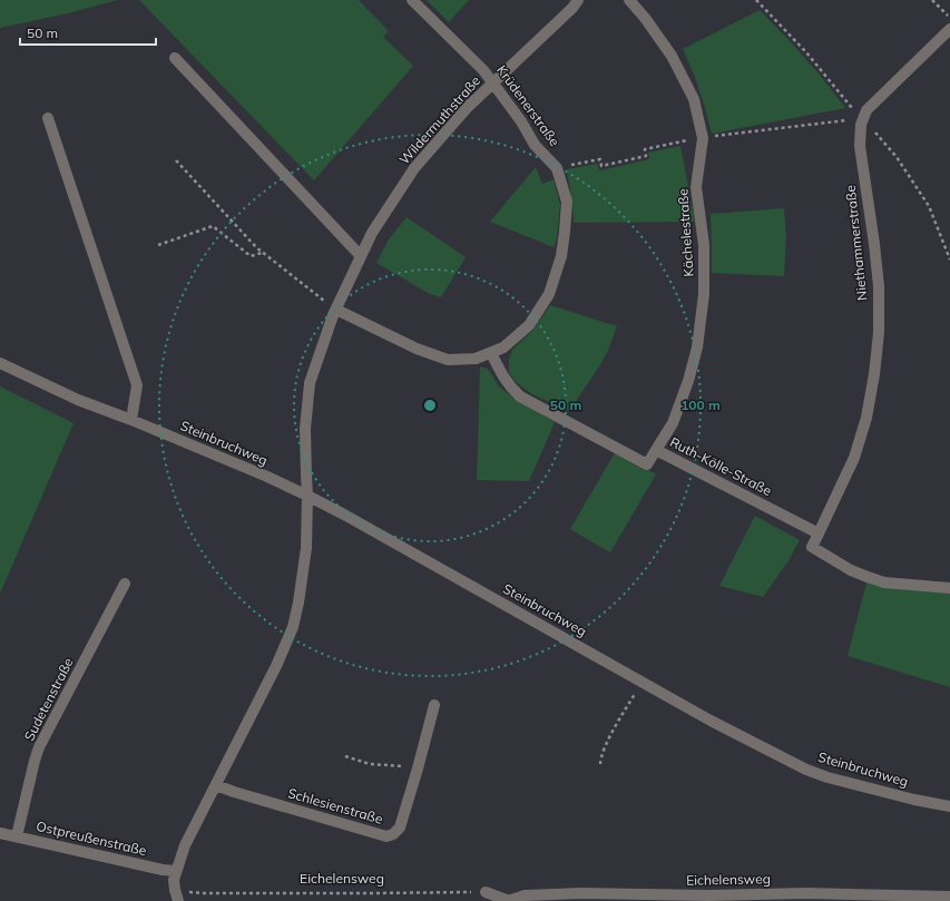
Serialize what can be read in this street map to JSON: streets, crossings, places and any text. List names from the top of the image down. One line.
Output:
{"streets":{"street":["Krüdenerstraße","Wildermuthstraße","Kächelestraße","Niethammerstraße","Steinbruchweg","Ruth-Kölle-Straße","Sudetenstraße","Schlesienstraße","Ostpreußenstraße","Eichelensweg"]},"crossings":[["Krüdenerstraße","Wildermuthstraße"],["Krüdenerstraße","Ruth-Kölle-Straße"],["Wildermuthstraße","Steinbruchweg"],["Kächelestraße","Ruth-Kölle-Straße"],["Niethammerstraße","Ruth-Kölle-Straße"],["Sudetenstraße","Ostpreußenstraße"]],"scale_bar":"50 m","rings":["50 m","100 m"]}
